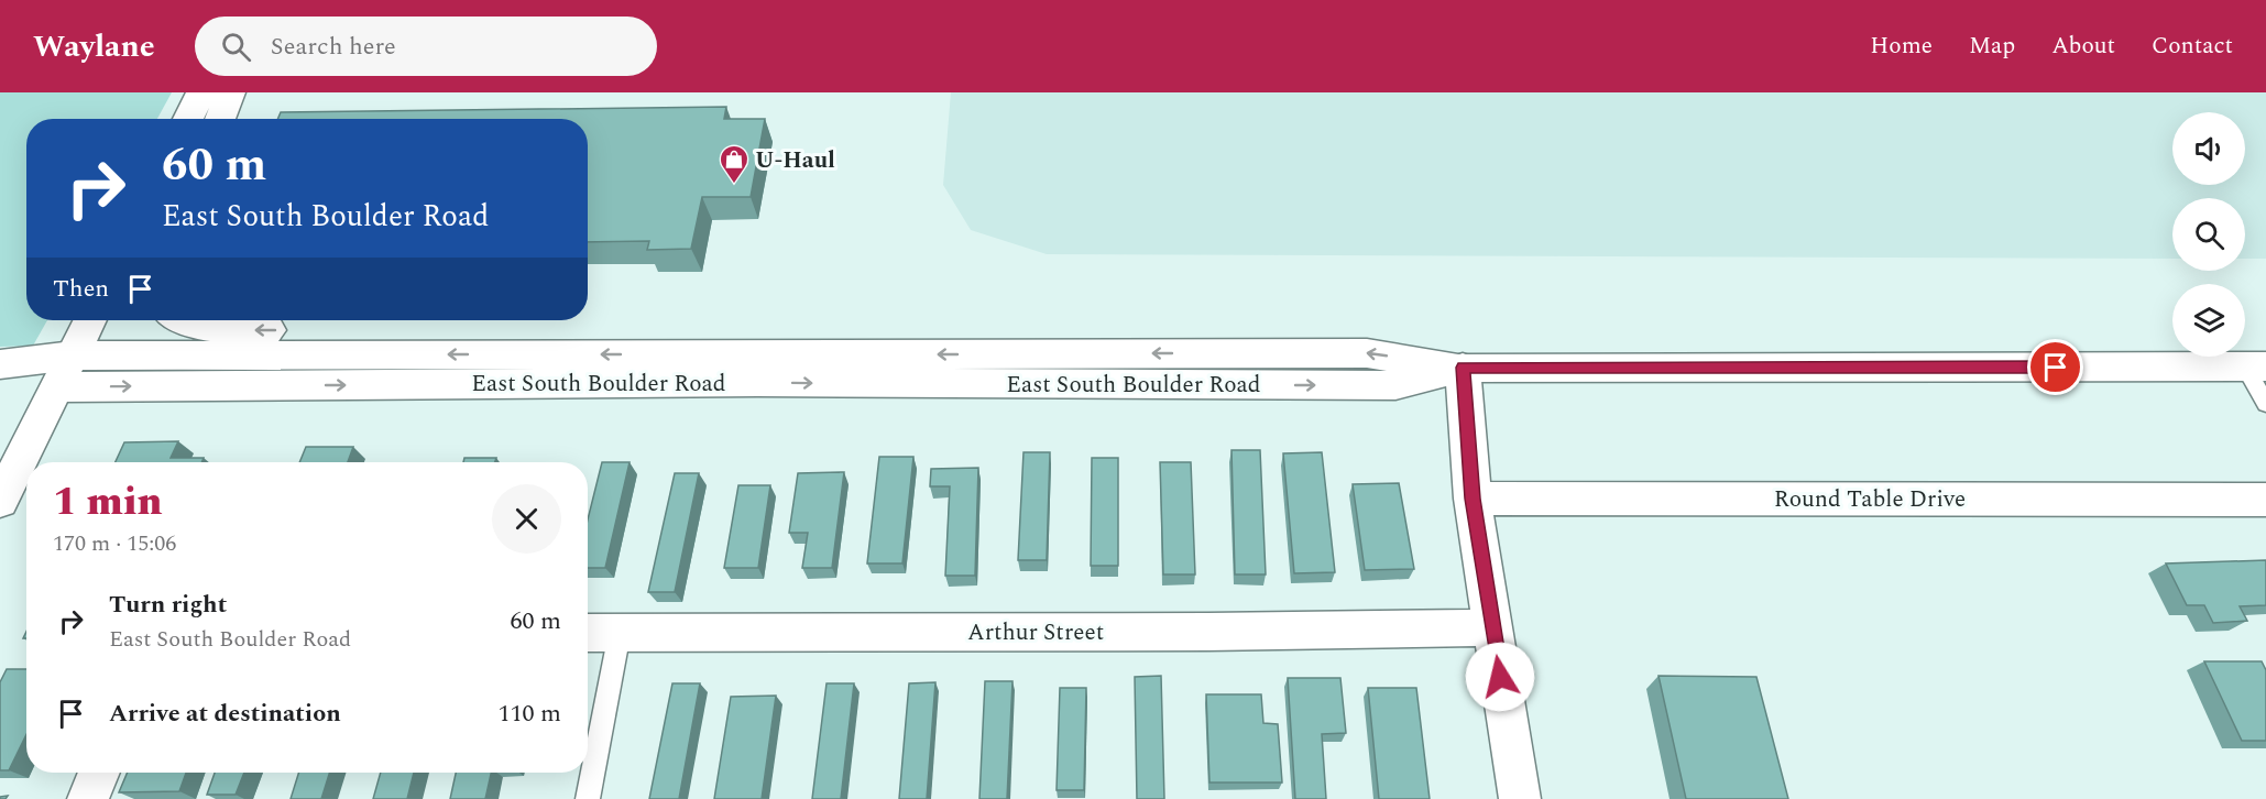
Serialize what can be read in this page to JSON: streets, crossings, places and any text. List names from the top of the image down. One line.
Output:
{"streets":{"main road":["East South Boulder Road","Round Table Drive","Arthur Street"]},"places":{"shop":["U-Haul"]},"page":{"header":"Waylane","search":"Search here","nav":["Home","Map","About","Contact"],"turn":["60 m","East South Boulder Road"],"then":"Then","heading":["1 min","170 m · 15:06"],"list":[{"name":"Turn right","note":"East South Boulder Road","value":"60 m"},{"name":"Arrive at destination","value":"110 m"}]}}
